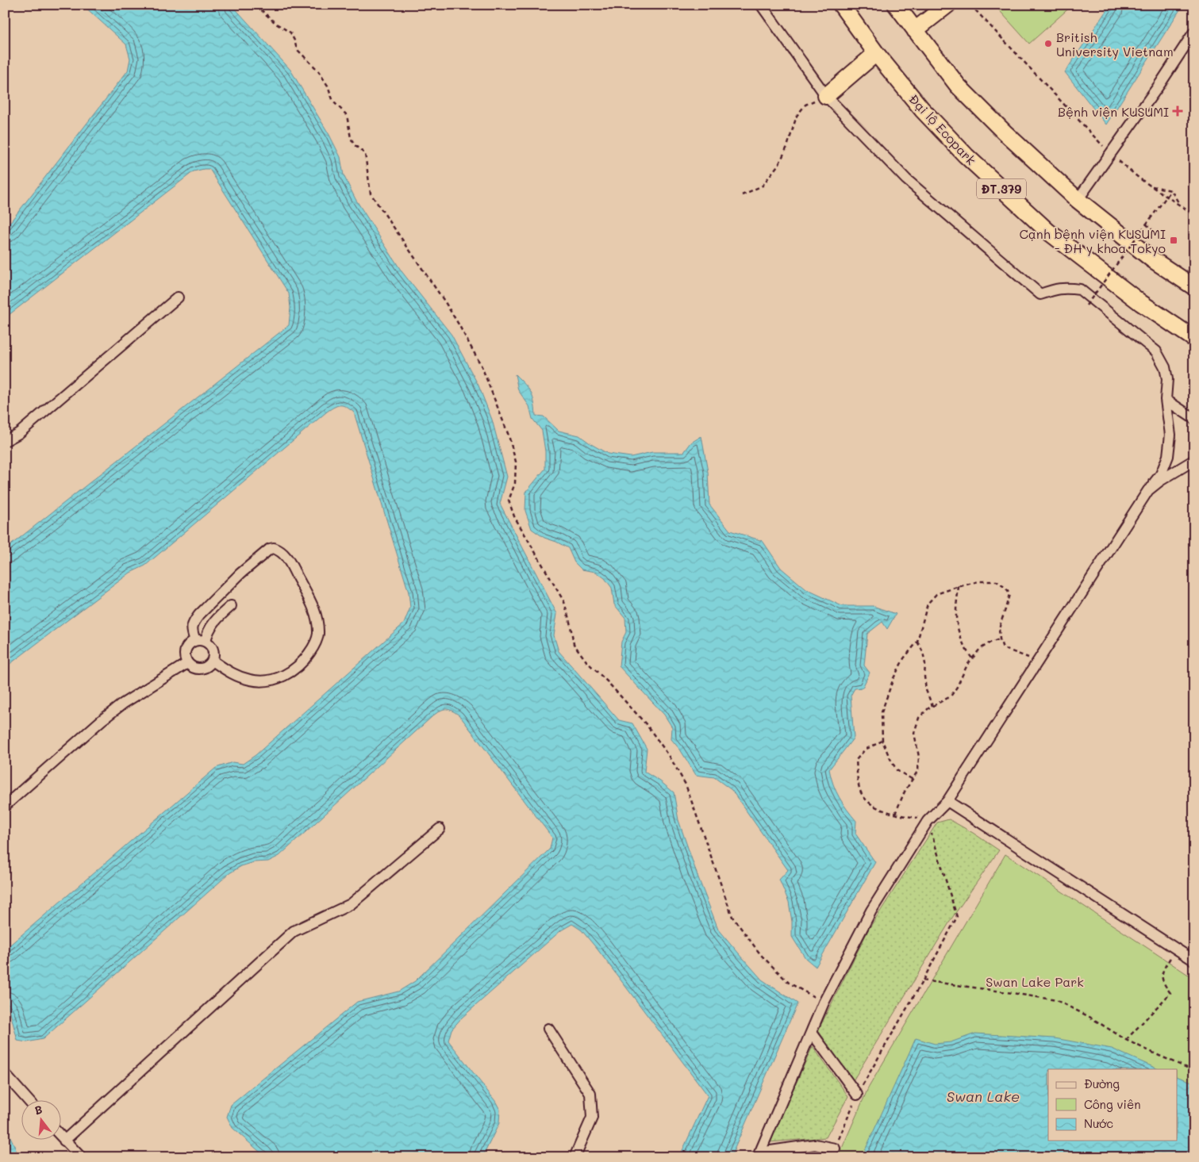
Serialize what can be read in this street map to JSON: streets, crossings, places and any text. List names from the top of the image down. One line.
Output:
{"streets":{"highway":["Đại lộ Ecopark","ĐT.379"]},"water":["Swan Lake"],"parks":["Swan Lake Park"],"places":{"other":["British University Vietnam"],"health":["Bệnh viện KUSUMI"],"transit":["Cạnh bệnh viện KUSUMI - ĐH y khoa Tokyo"]},"legend":["Đường","Công viên","Nước"],"north":"top"}
